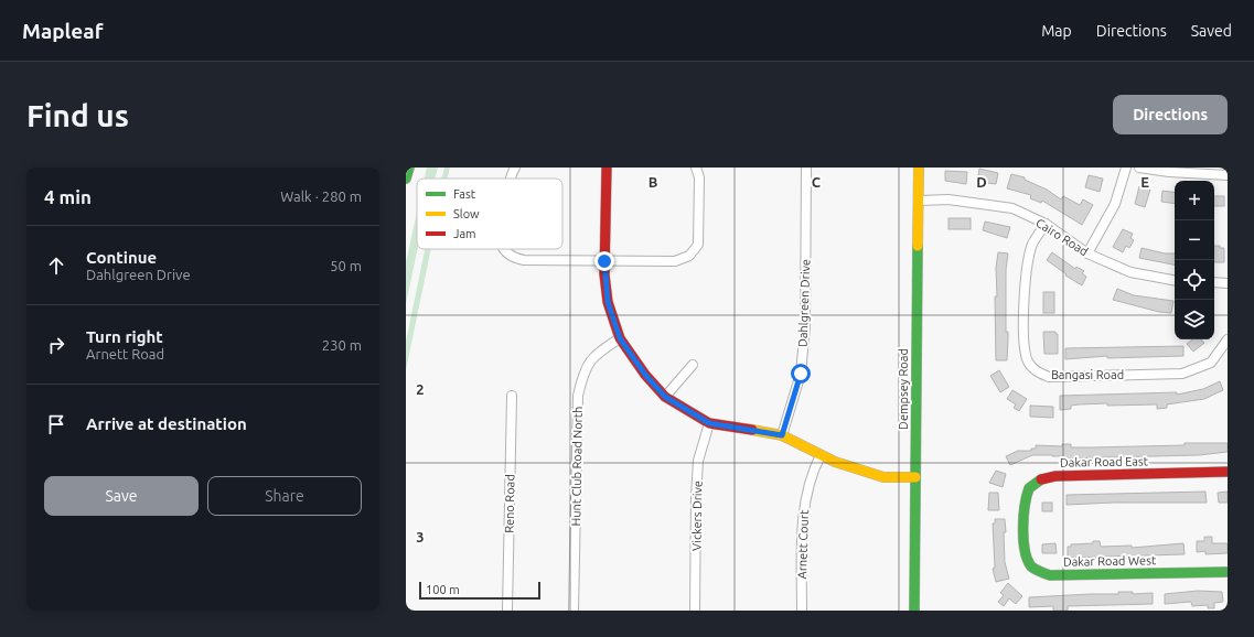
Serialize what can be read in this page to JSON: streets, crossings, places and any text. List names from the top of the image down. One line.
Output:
{"streets":{"main road":["Dempsey Road","Dakar Road East","Dakar Road West"],"street":["Cairo Road","Dahlgreen Drive","Bangasi Road","Hunt Club Road North","Reno Road","Vickers Drive","Arnett Court"]},"crossings":[["Cairo Road","Bangasi Road"],["Cairo Road","Dempsey Road"],["Dakar Road East","Dakar Road West"]],"legend":["Fast","Slow","Jam"],"scale_bar":"100 m","page":{"header":"Mapleaf","nav":["Map","Directions","Saved"],"buttons":["Directions",["Save","Share"]],"title":"Find us","heading":["4 min","Walk · 280 m"],"map_buttons":["+","−"],"list":[["Continue","Dahlgreen Drive","50 m"],["Turn right","Arnett Road","230 m"],"Arrive at destination"],"scale":"100 m"},"grid":{"columns":["B","C","D","E"],"rows":["2","3"]}}
